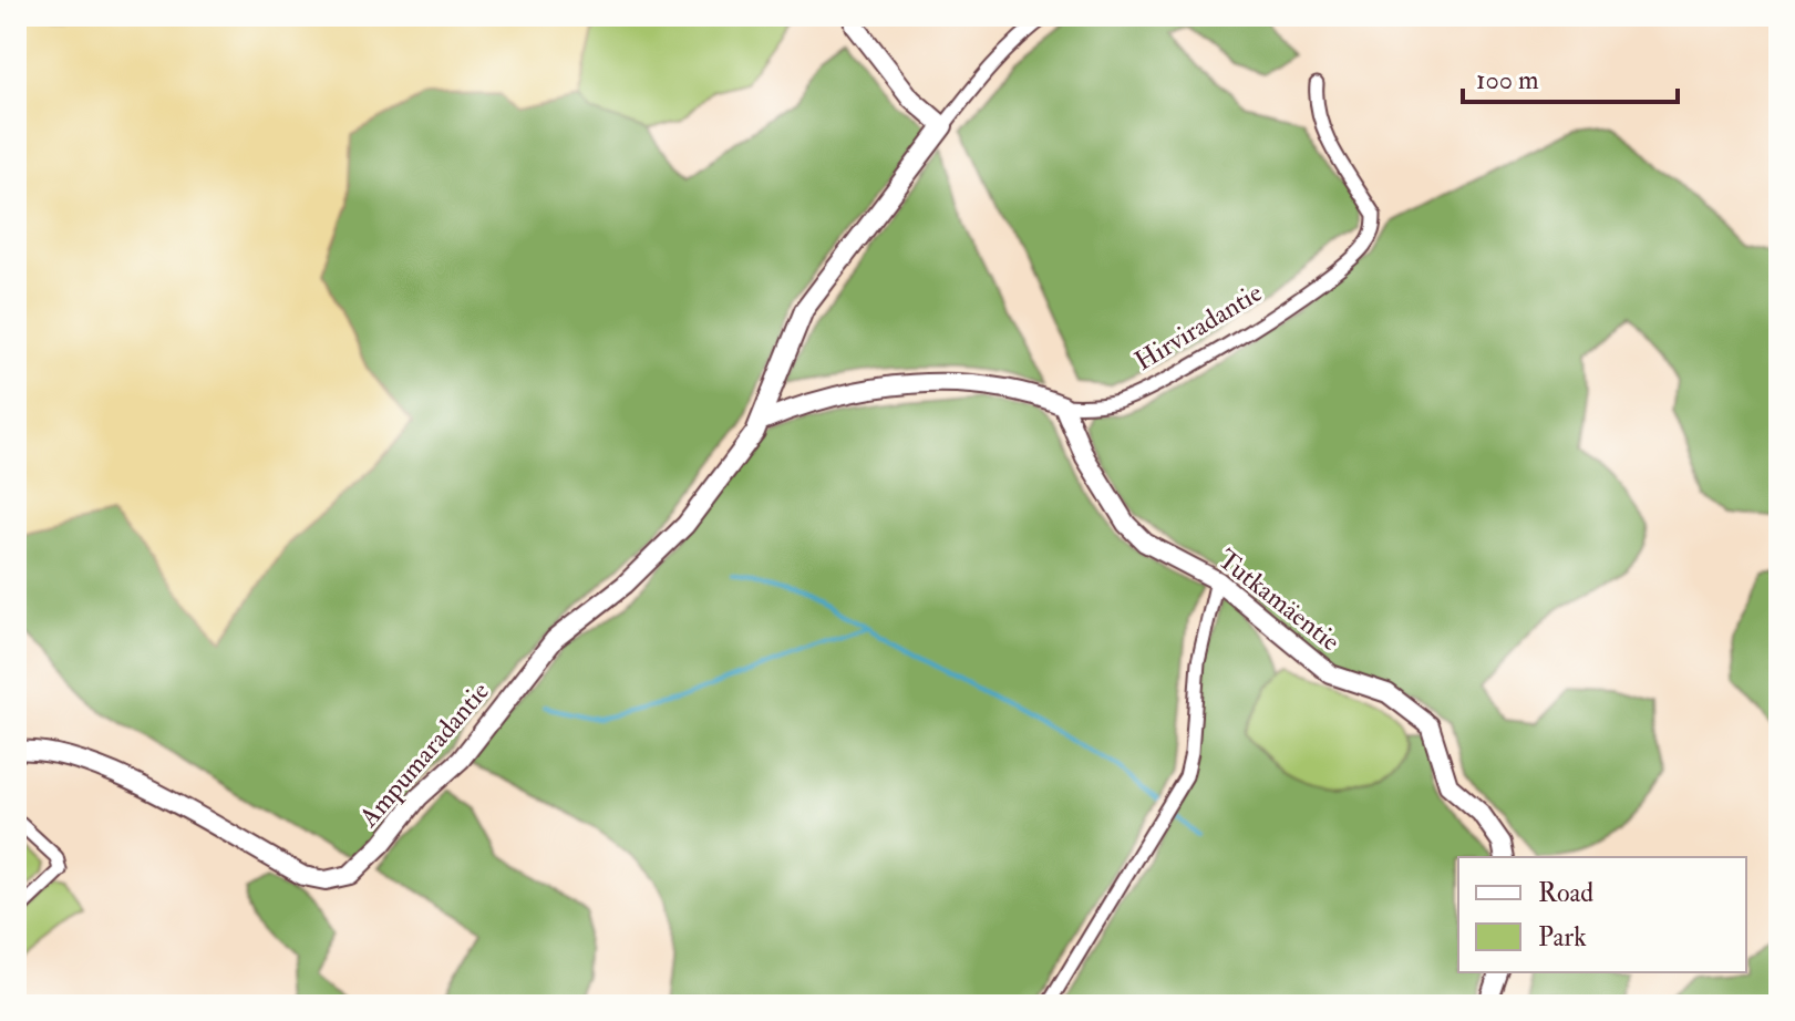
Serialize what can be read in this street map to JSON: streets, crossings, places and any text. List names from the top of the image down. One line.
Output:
{"streets":{"street":["Hirviradantie","Tutkamäentie","Ampumaradantie"]},"crossings":[["Hirviradantie","Tutkamäentie"],["Hirviradantie","Ampumaradantie"]],"legend":["Road","Park"],"scale_bar":"100 m"}
